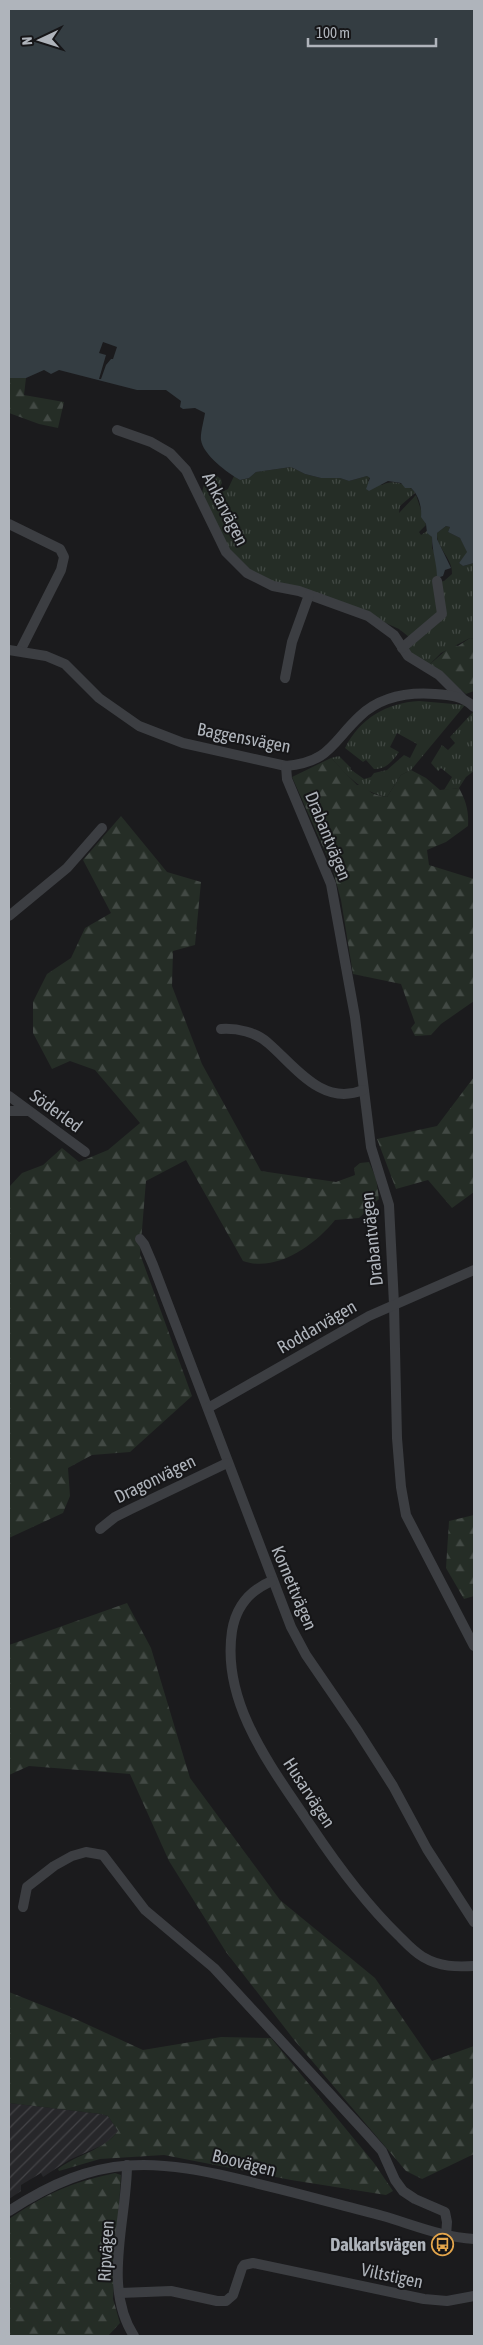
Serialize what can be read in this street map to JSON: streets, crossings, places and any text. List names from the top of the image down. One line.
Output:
{"streets":{"street":["Ankarvägen","Baggensvägen","Drabantvägen","Söderled","Roddarvägen","Dragonvägen","Kornettvägen","Husarvägen","Boovägen","Ripvägen","Viltstigen"]},"crossings":[["Ankarvägen","Baggensvägen"],["Baggensvägen","Drabantvägen"],["Drabantvägen","Roddarvägen"],["Roddarvägen","Kornettvägen"],["Dragonvägen","Kornettvägen"],["Kornettvägen","Husarvägen"],["Boovägen","Ripvägen"],["Ripvägen","Viltstigen"]],"places":{"bus stop":["Dalkarlsvägen"]},"scale_bar":"100 m","north":"left"}
